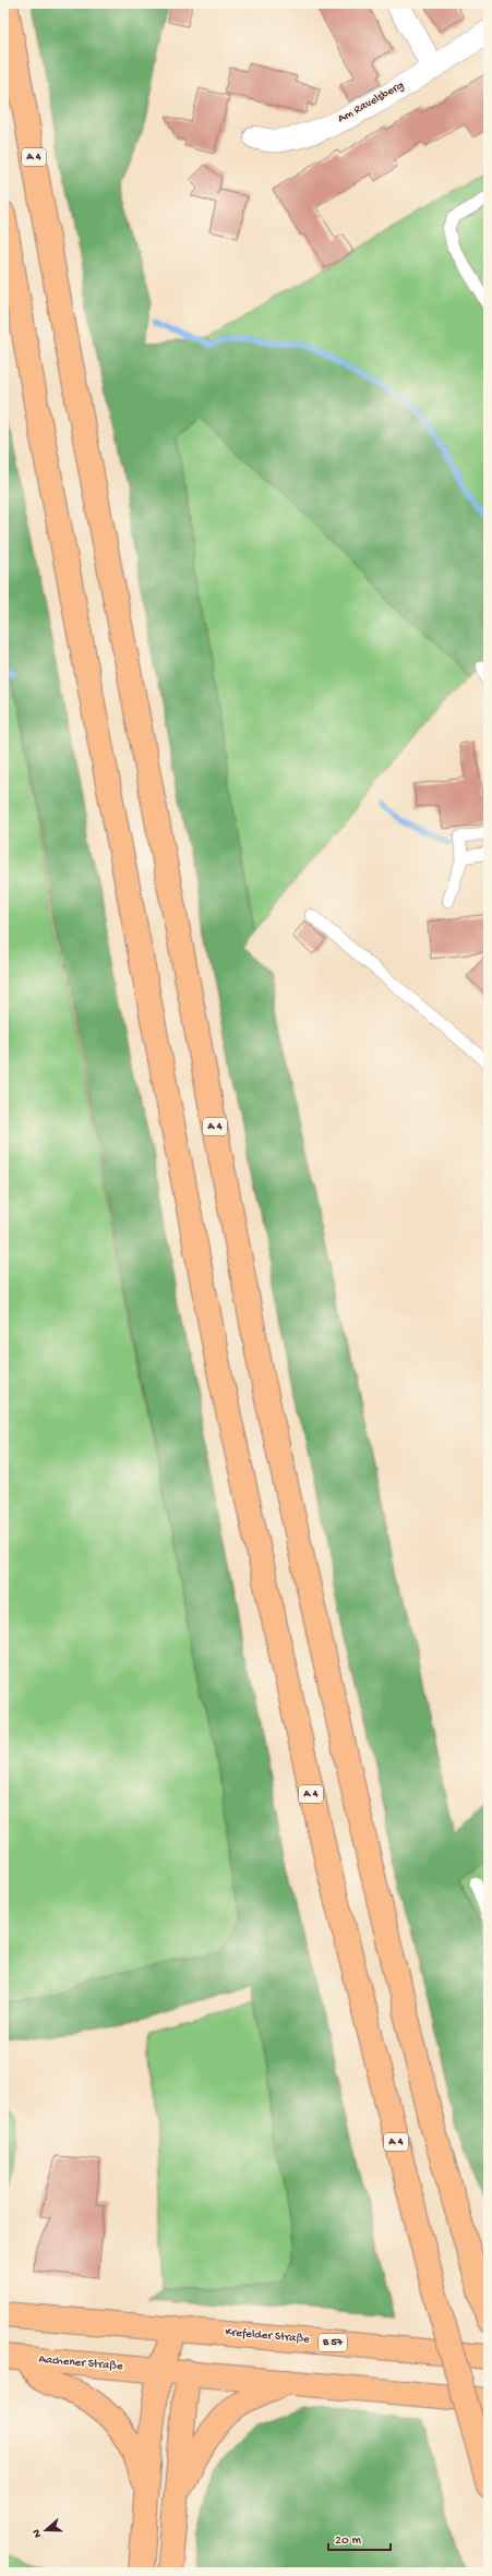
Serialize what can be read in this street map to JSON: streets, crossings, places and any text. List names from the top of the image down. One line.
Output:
{"streets":{"main road":["A 4","Krefelder Straße","B 57","Aachener Straße"],"street":["Am Ravelsberg"]},"scale_bar":"20 m","north":"left"}
